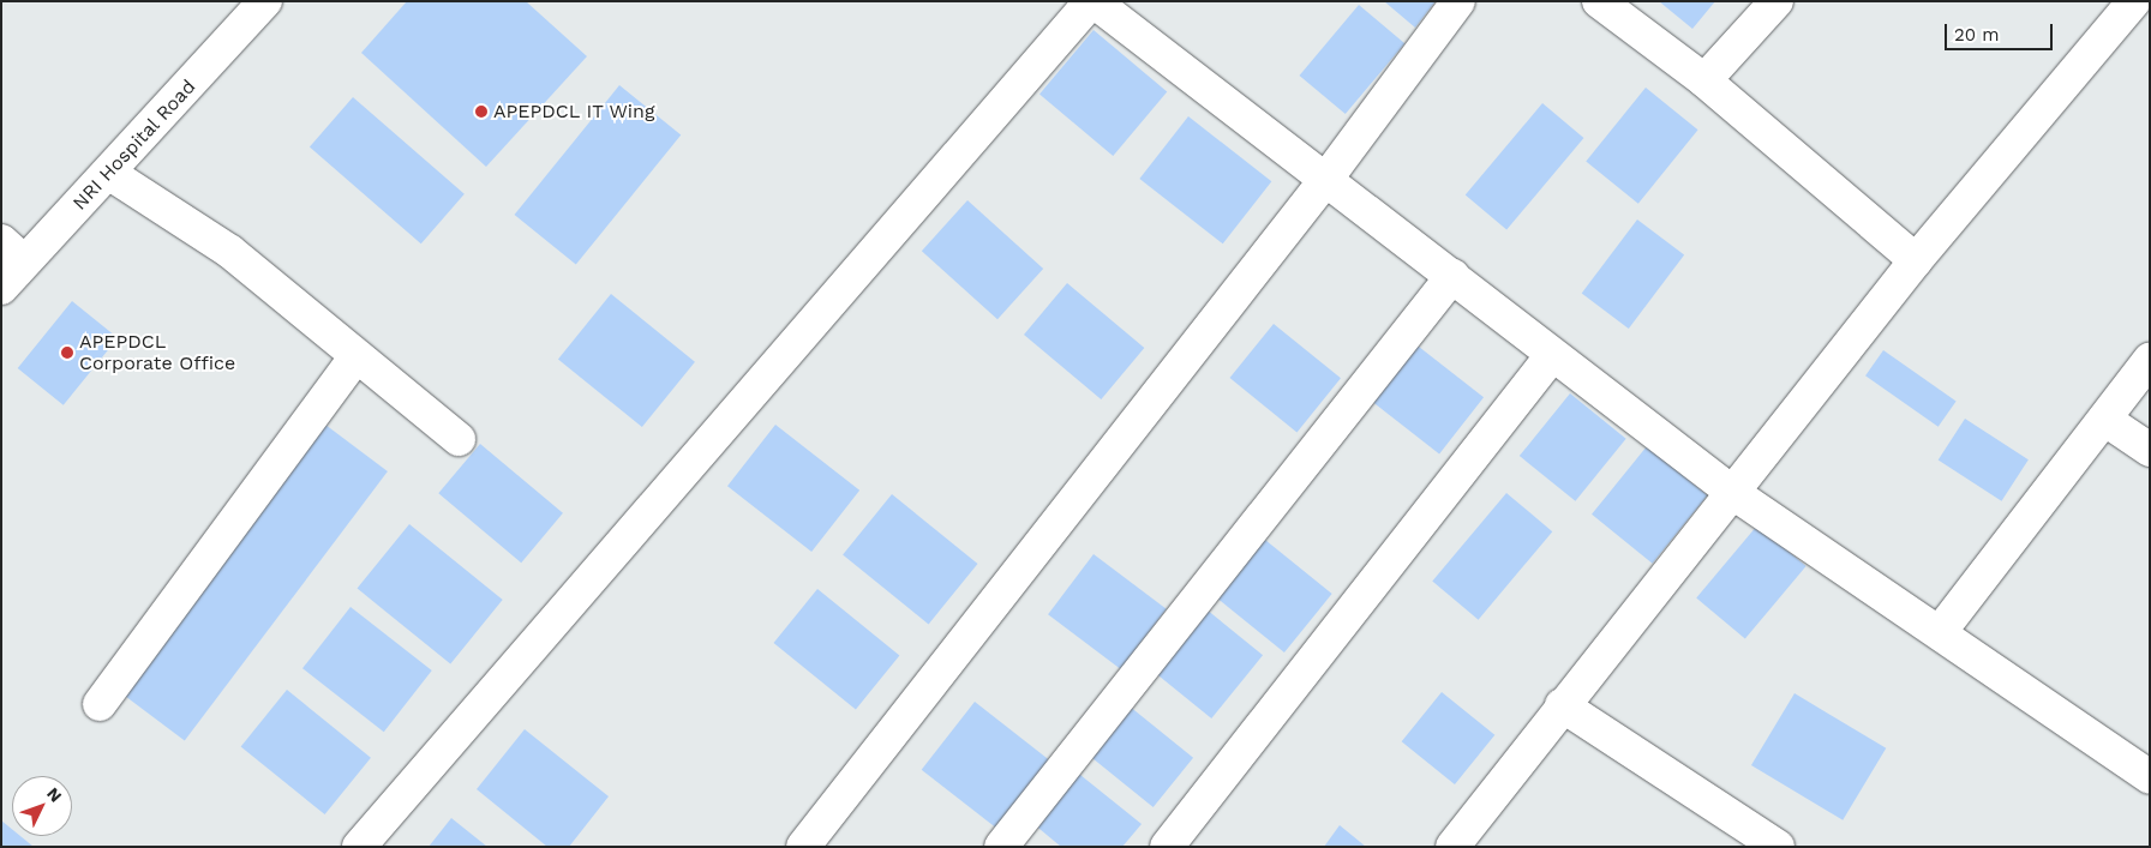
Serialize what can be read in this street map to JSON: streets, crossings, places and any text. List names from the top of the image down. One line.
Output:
{"streets":{"street":["NRI Hospital Road"]},"places":["APEPDCL IT Wing","APEPDCL Corporate Office"],"scale_bar":"20 m","north":"top right"}
